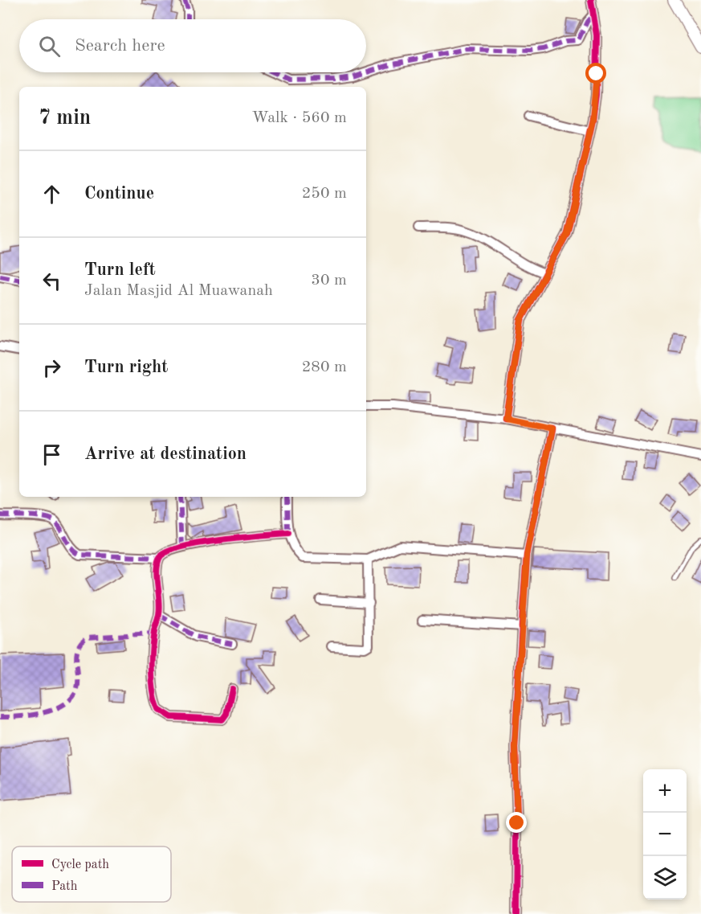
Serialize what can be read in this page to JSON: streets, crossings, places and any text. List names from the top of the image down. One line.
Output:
{"legend":["Cycle path","Path"],"page":{"search":"Search here","heading":["7 min","Walk · 560 m"],"list":[["Continue","250 m"],["Turn left","Jalan Masjid Al Muawanah","30 m"],["Turn right","280 m"],"Arrive at destination"],"map_buttons":["+","−"]}}
